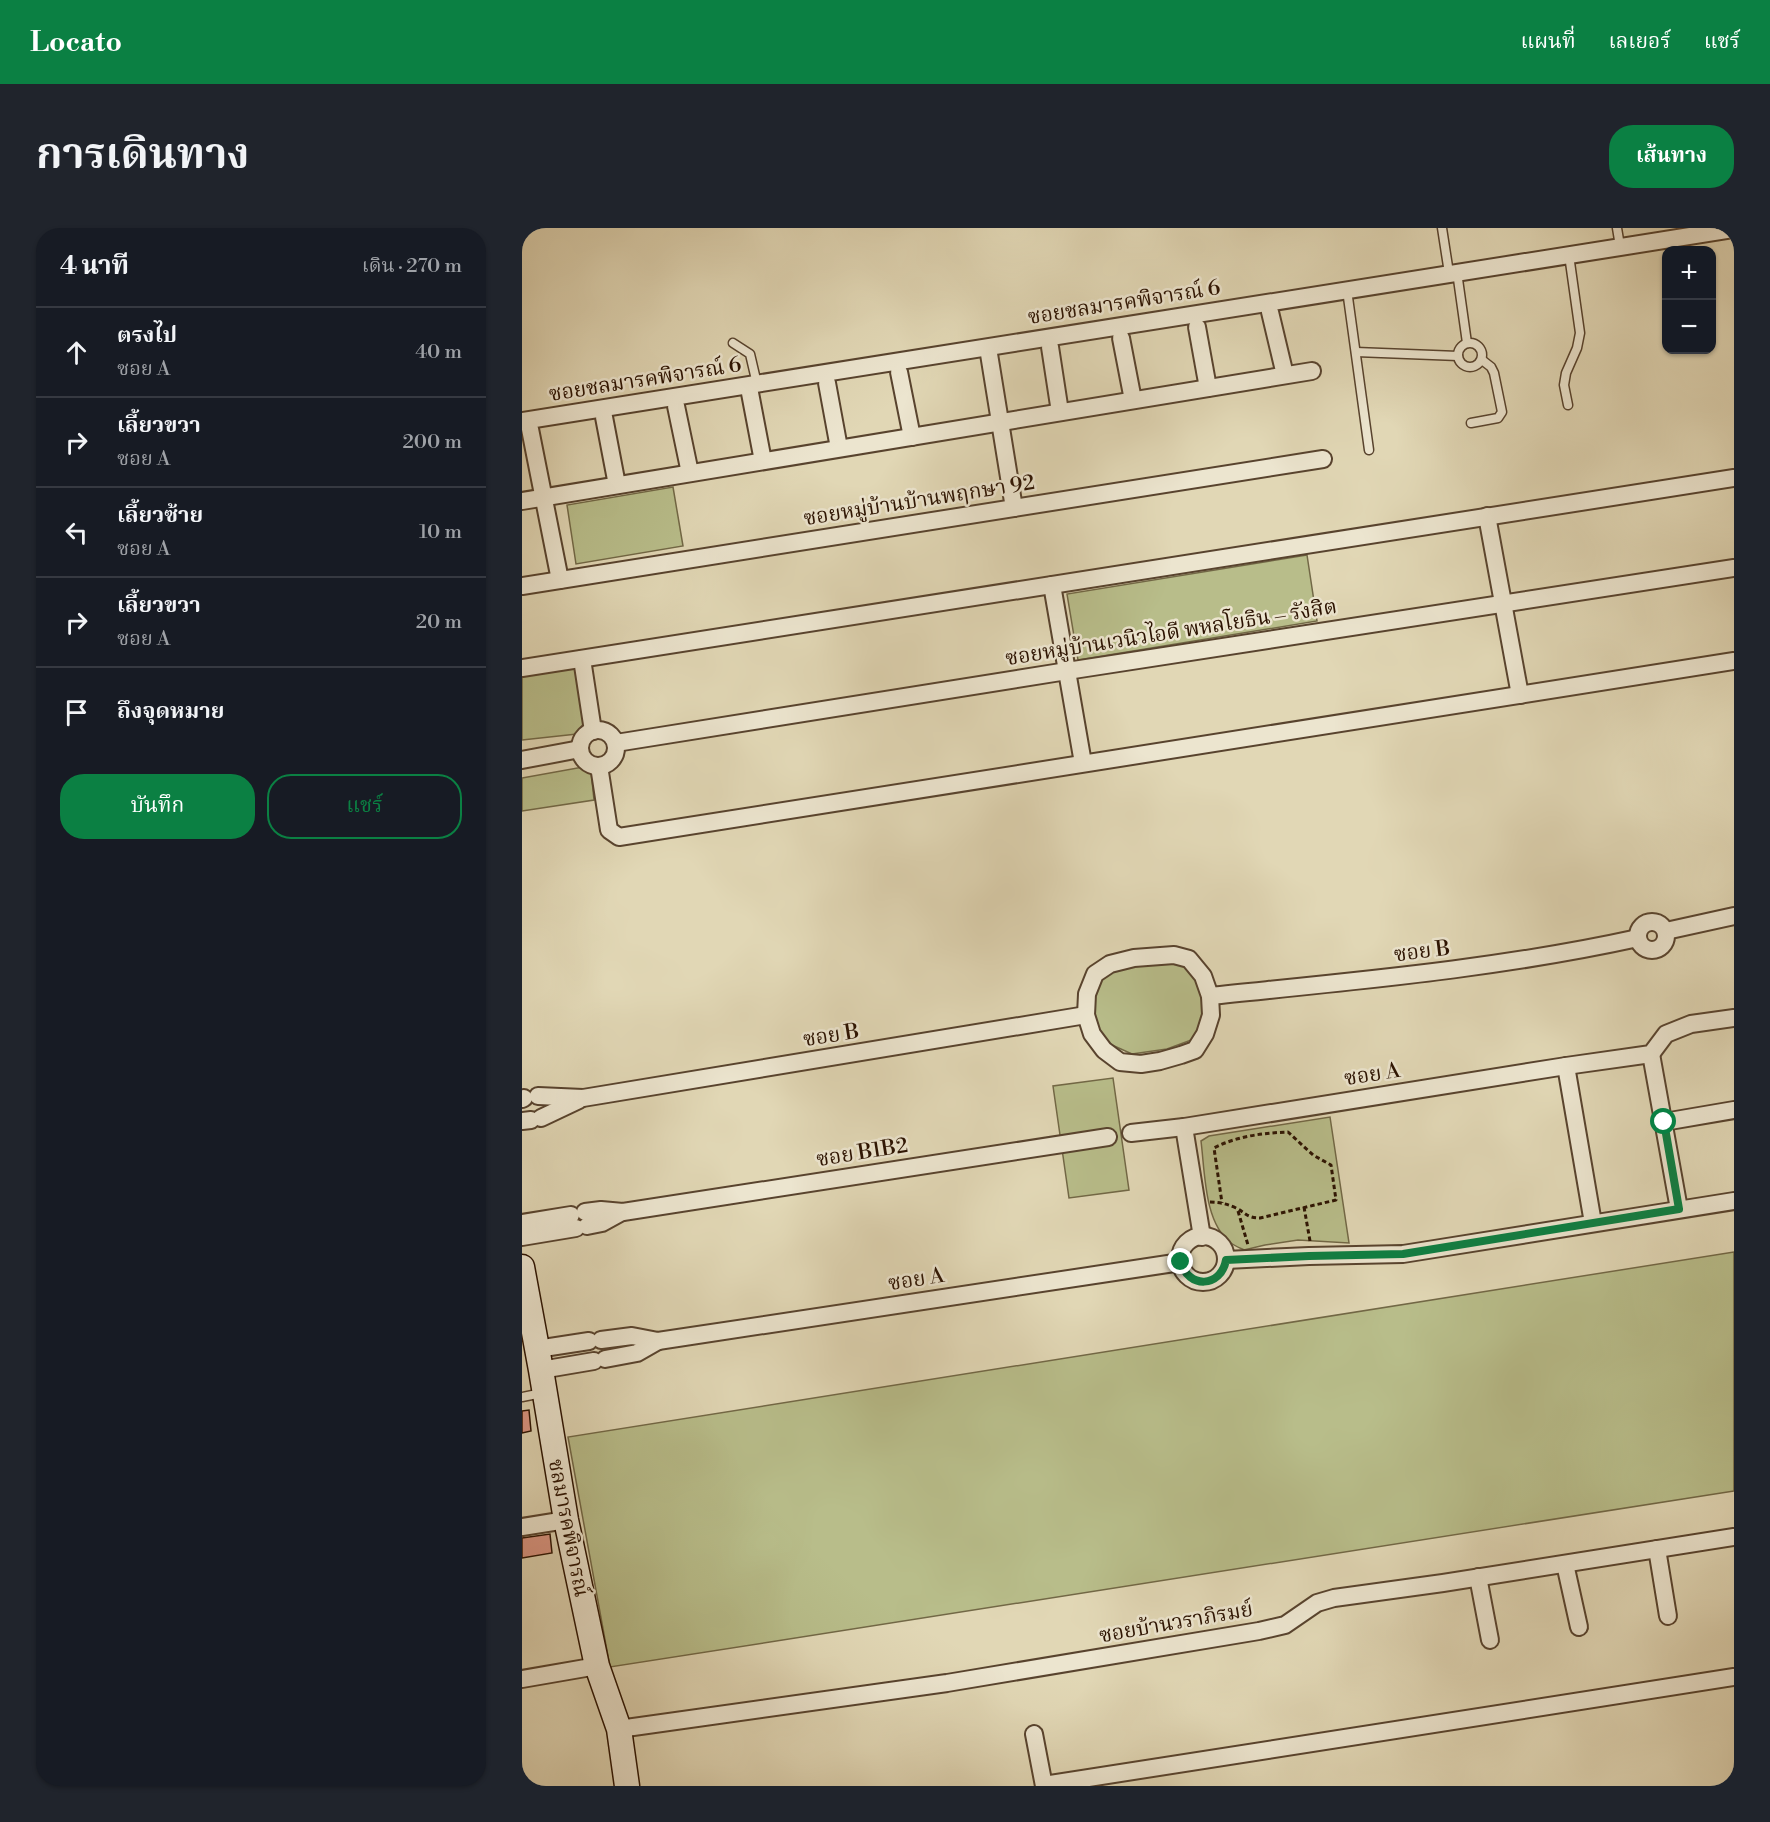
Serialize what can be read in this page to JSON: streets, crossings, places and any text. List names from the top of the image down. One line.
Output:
{"streets":{"street":["ซอยชลมารคพิจารณ์ 6","ซอยหมู่บ้านบ้านพฤกษา 92","ซอยหมู่บ้านเวนิวไอดี พหลโยธิน – รังสิต","ซอย B","ซอย A","ซอย B1B2","ชลมารคพิจารณ์","ซอยบ้านวราภิรมย์"]},"crossings":[["ซอย A","ชลมารคพิจารณ์"],["ชลมารคพิจารณ์","ซอยบ้านวราภิรมย์"]],"page":{"header":"Locato","nav":["แผนที่","เลเยอร์","แชร์"],"title":"การเดินทาง","buttons":["เส้นทาง",["บันทึก","แชร์"]],"heading":["4 นาที","เดิน · 270 m"],"map_buttons":["+","−"],"list":[["ตรงไป","ซอย A","40 m"],["เลี้ยวขวา","ซอย A","200 m"],["เลี้ยวซ้าย","ซอย A","10 m"],["เลี้ยวขวา","ซอย A","20 m"],"ถึงจุดหมาย"]}}
